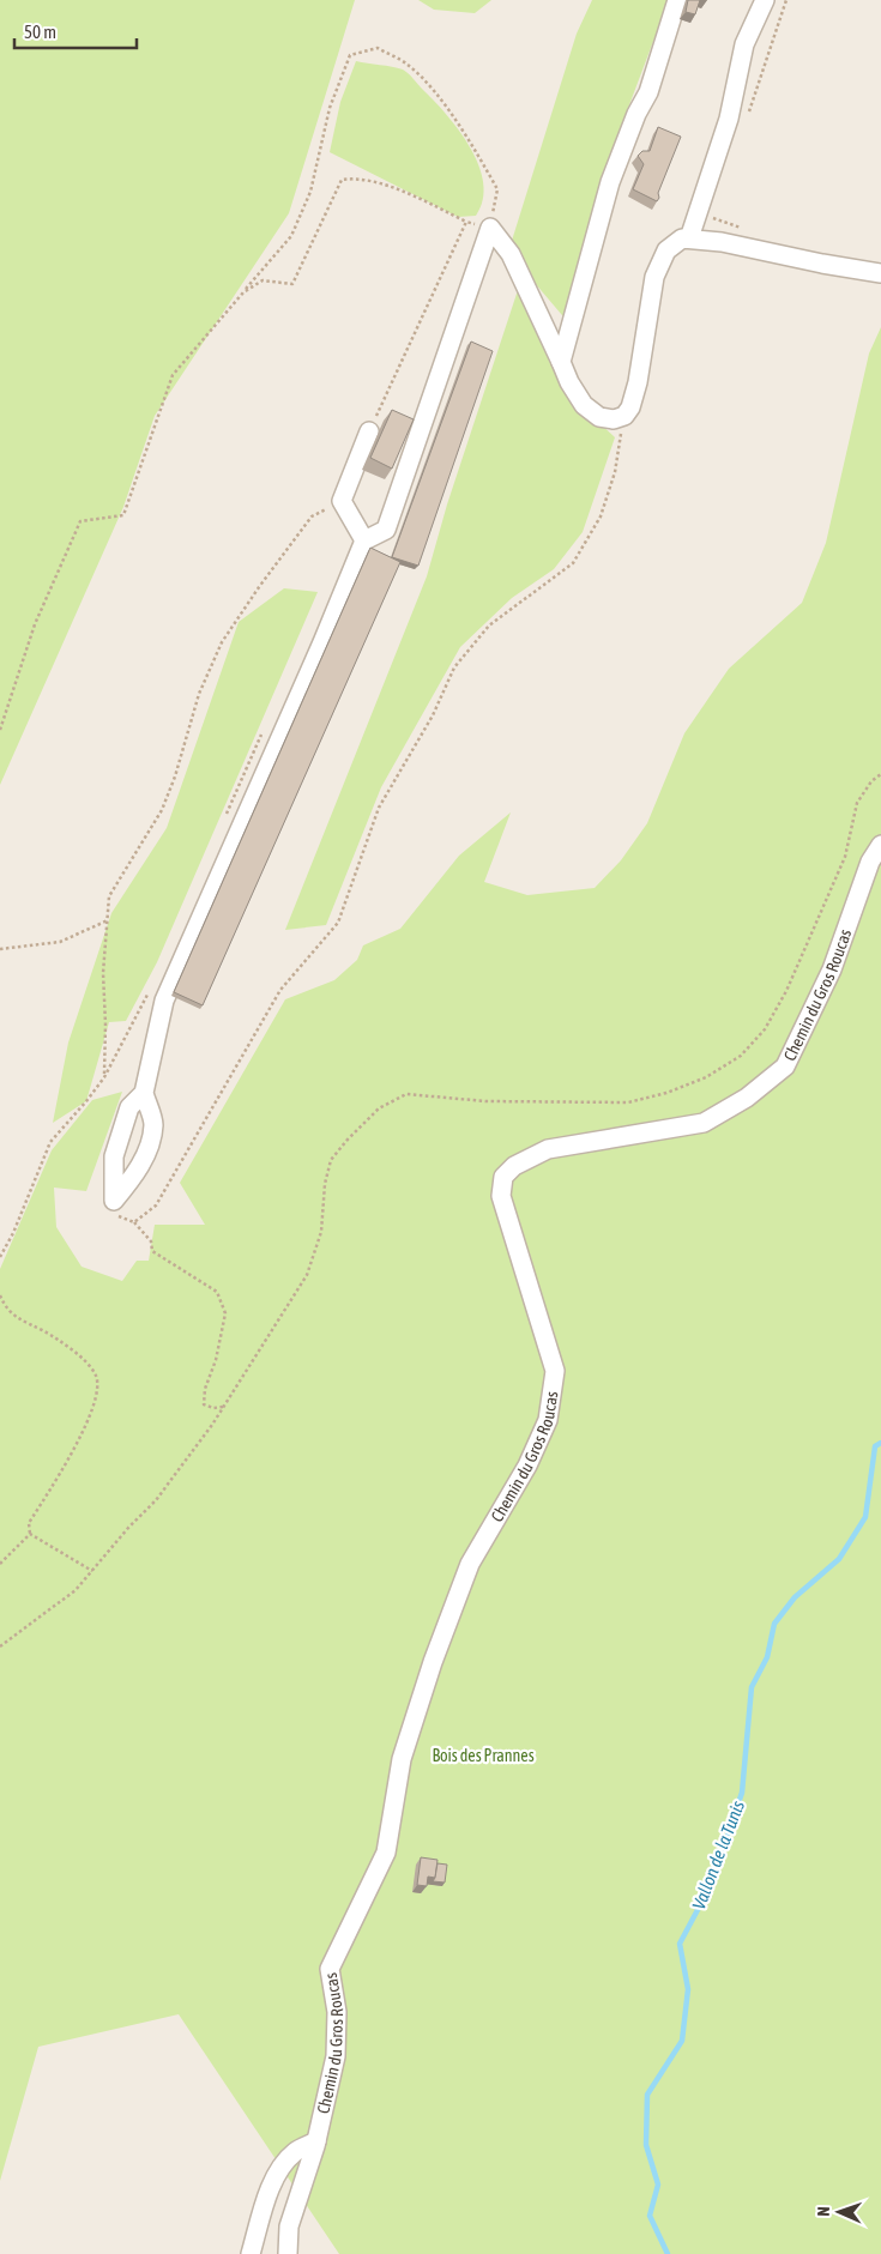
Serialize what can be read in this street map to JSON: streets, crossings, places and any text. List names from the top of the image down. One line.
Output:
{"streets":{"street":["Chemin du Gros Roucas"]},"water":["Vallon de la Tunis"],"parks":["Bois des Prannes"],"scale_bar":"50 m","north":"left"}
